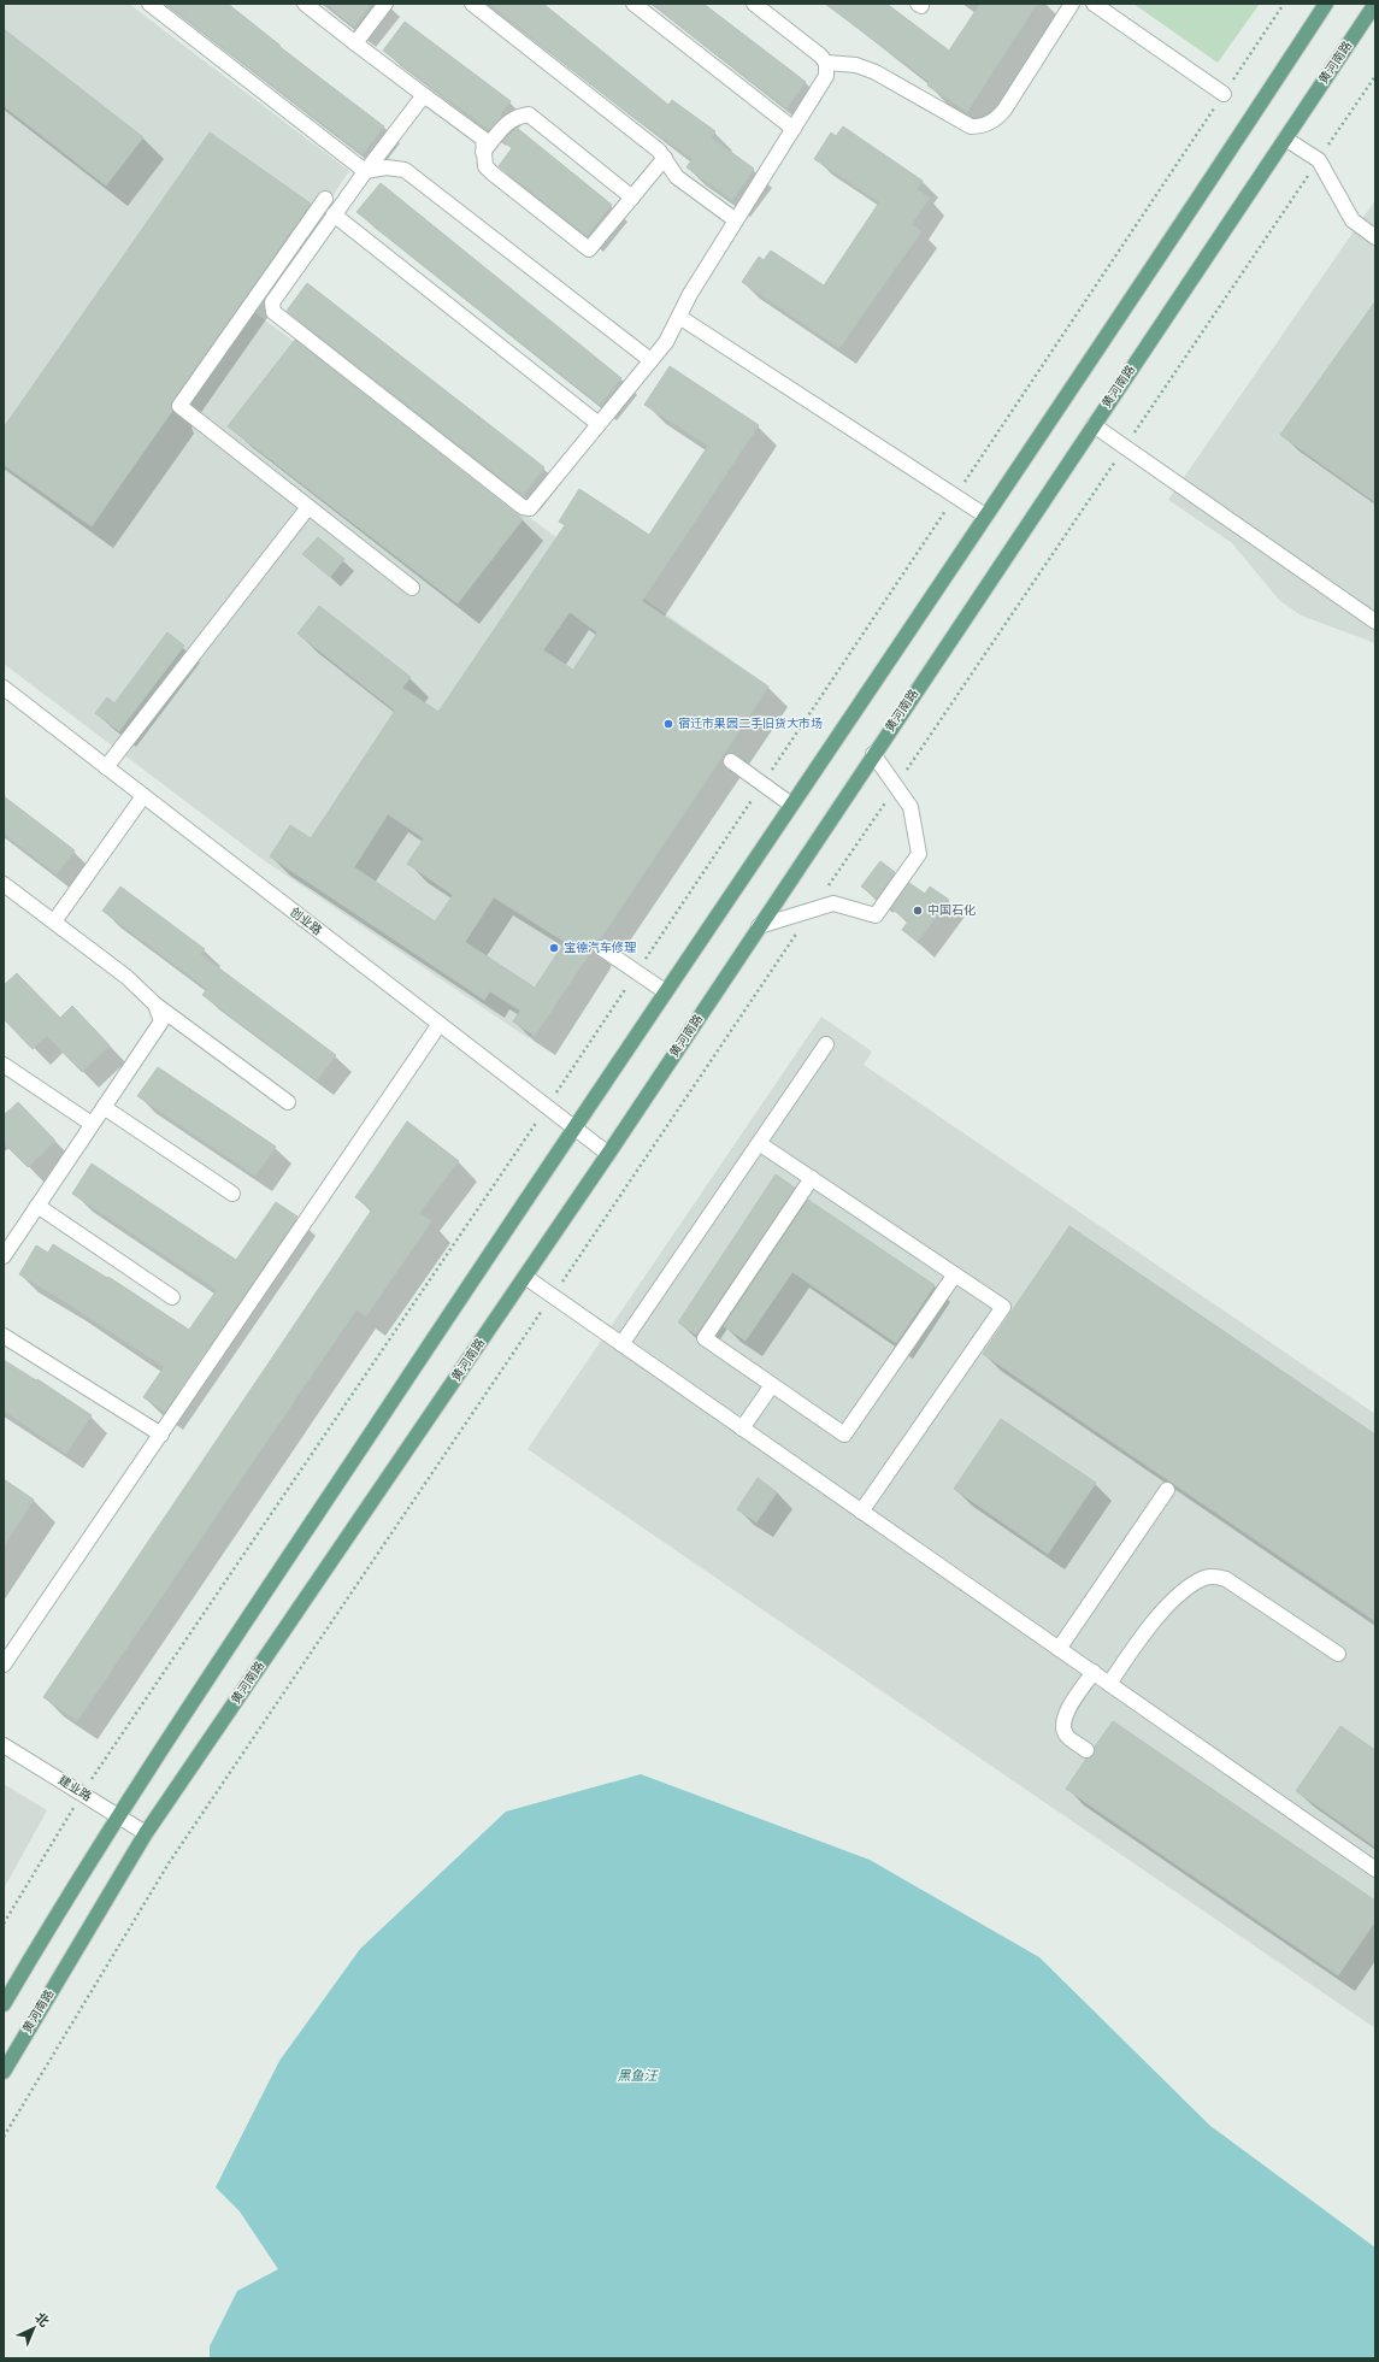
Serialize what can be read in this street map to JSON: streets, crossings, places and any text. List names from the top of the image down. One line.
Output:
{"streets":{"main road":["黄河南路"],"street":["创业路","建业路"]},"crossings":[["黄河南路","创业路"],["黄河南路","建业路"]],"water":["黑鱼汪"],"places":["宿迁市果园二手旧货大市场","中国石化","宝德汽车修理"],"north":"top right"}
